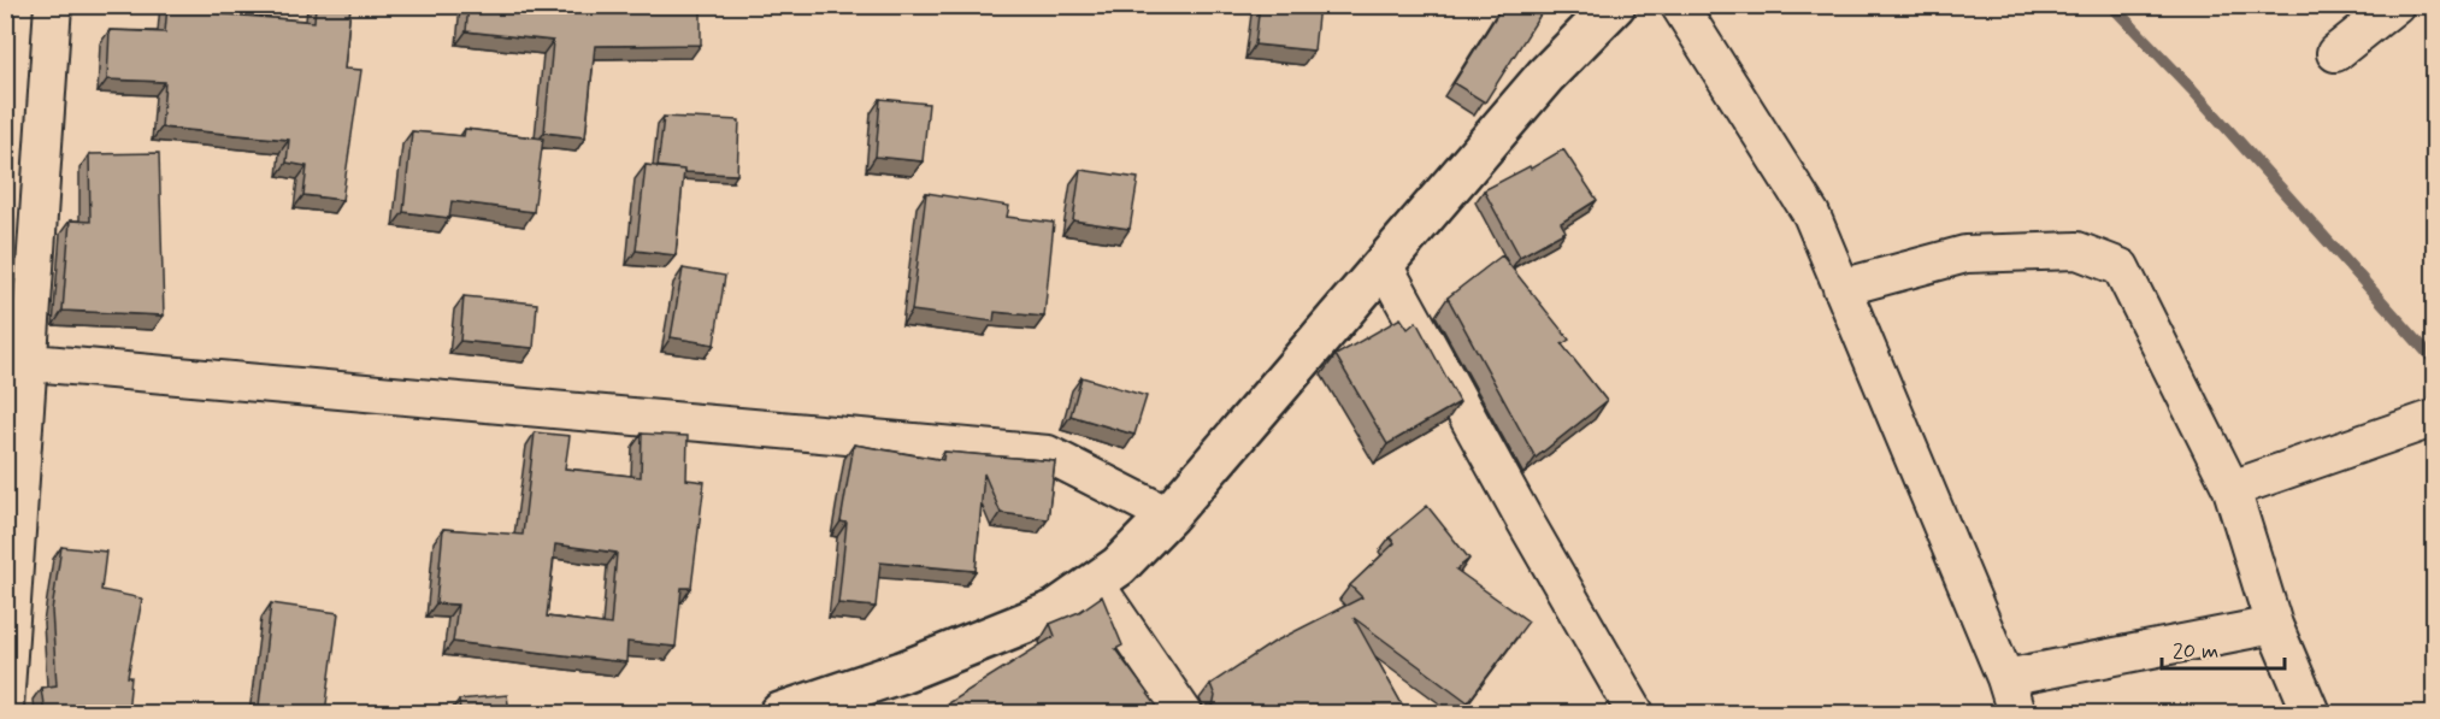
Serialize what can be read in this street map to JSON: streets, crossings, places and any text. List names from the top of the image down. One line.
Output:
{"scale_bar":"20 m"}
